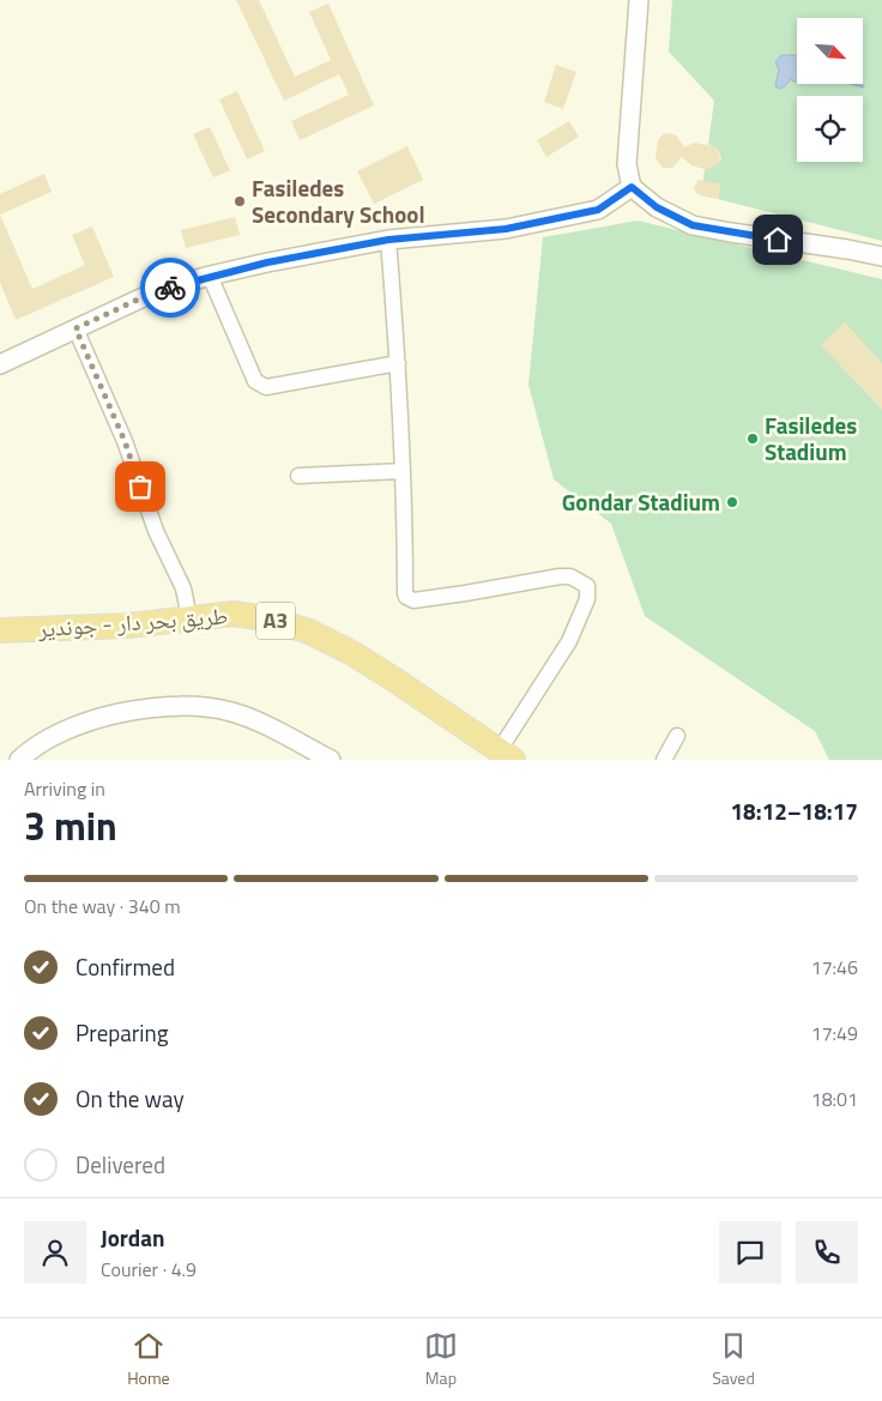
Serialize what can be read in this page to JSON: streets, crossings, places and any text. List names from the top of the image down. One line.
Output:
{"streets":{"highway":["A3","طريق بحر دار - جوندير"]},"places":["Fasiledes Secondary School","Fasiledes Stadium","Gondar Stadium"],"north":"bottom right","page":{"heading":["3 min","Arriving in","18:12–18:17"],"panel":["Jordan","Courier · 4.9"],"bar":"On the way · 340 m","list":[["Confirmed","17:46"],["Preparing","17:49"],["On the way","18:01"],"Delivered"],"tabs":["Home","Map","Saved"]}}
